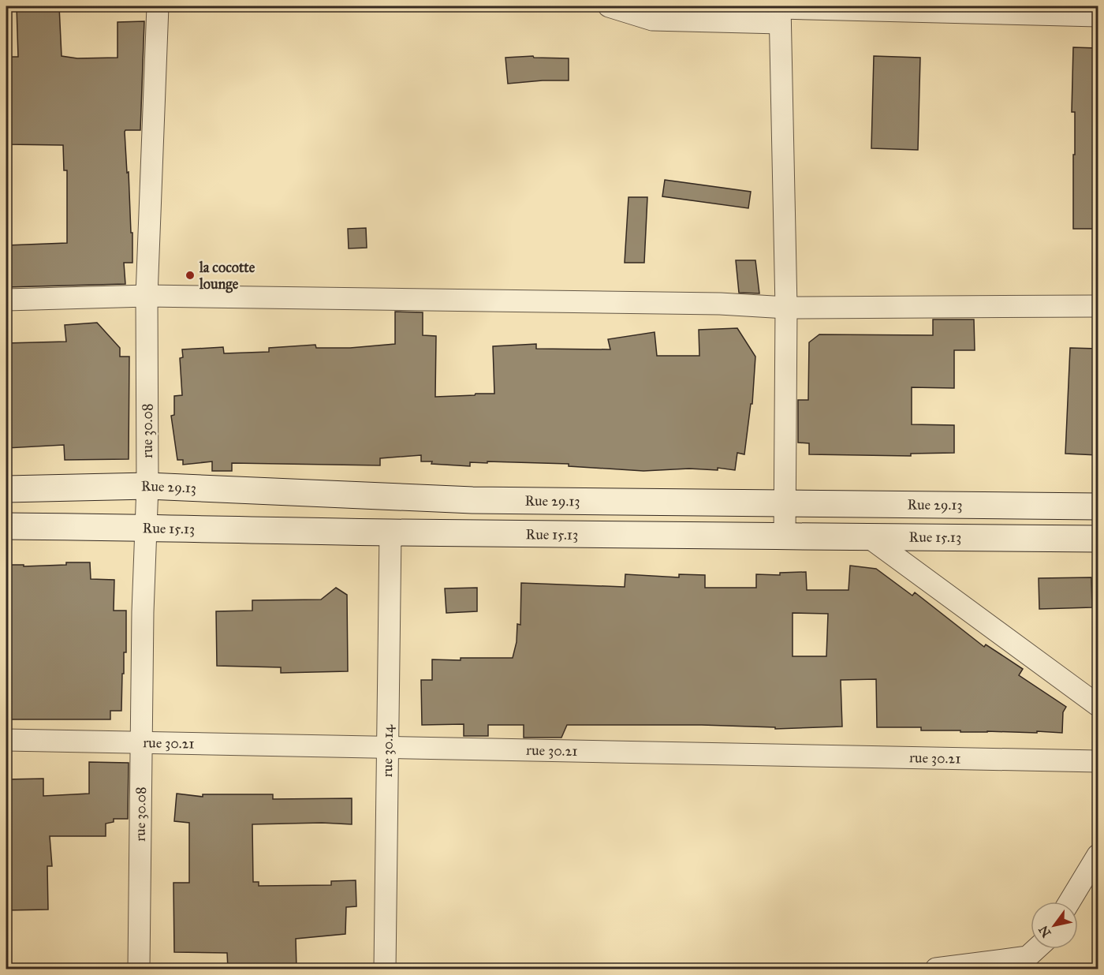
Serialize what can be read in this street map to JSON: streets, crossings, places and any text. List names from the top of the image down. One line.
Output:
{"streets":{"main road":["Rue 29.13","Rue 15.13"],"street":["rue 30.08","rue 30.21","rue 30.14"]},"crossings":[["rue 30.08","Rue 29.13"],["rue 30.08","Rue 15.13"],["rue 30.08","rue 30.21"],["Rue 15.13","rue 30.14"],["rue 30.21","rue 30.14"]],"places":["la cocotte lounge"],"north":"bottom left"}
